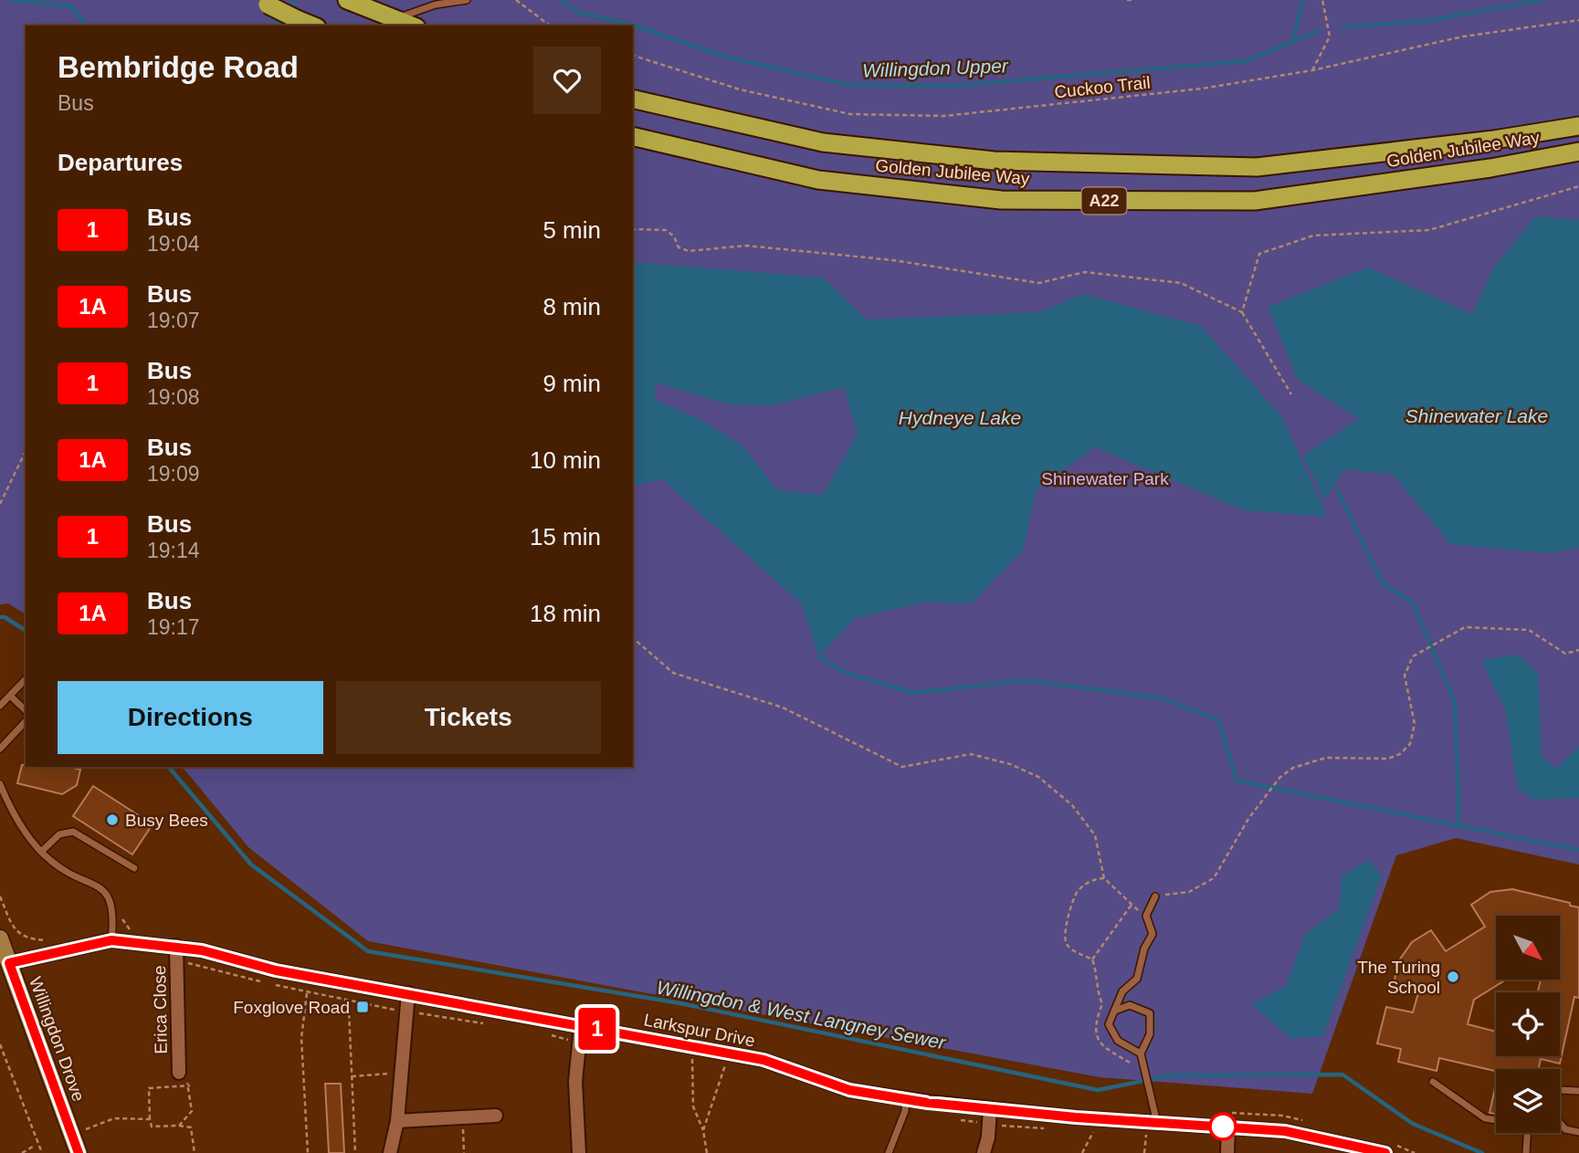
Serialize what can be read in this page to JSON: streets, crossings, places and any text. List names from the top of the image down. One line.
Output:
{"streets":{"highway":["Golden Jubilee Way","A22"],"main road":["Willingdon Drove"],"street":["Erica Close","Larkspur Drive"],"path":["Cuckoo Trail"]},"crossings":[["Erica Close","Larkspur Drive"],["Larkspur Drive","Willingdon Drove"]],"water":["Willingdon Upper","Shinewater Lake","Hydneye Lake","Willingdon & West Langney Sewer"],"parks":["Shinewater Park"],"places":{"other":["Busy Bees","The Turing School"],"transit":["Foxglove Road"]},"lines":["bus line 1"],"north":"bottom right","page":{"on_map":"1","heading":[["Bembridge Road","Bus"],"Departures"],"list":[{"mark":"1","name":"Bus","note":"19:04","value":"5 min"},{"mark":"1A","name":"Bus","note":"19:07","value":"8 min"},{"mark":"1","name":"Bus","note":"19:08","value":"9 min"},{"mark":"1A","name":"Bus","note":"19:09","value":"10 min"},{"mark":"1","name":"Bus","note":"19:14","value":"15 min"},{"mark":"1A","name":"Bus","note":"19:17","value":"18 min"}],"buttons":["Directions","Tickets"]}}
